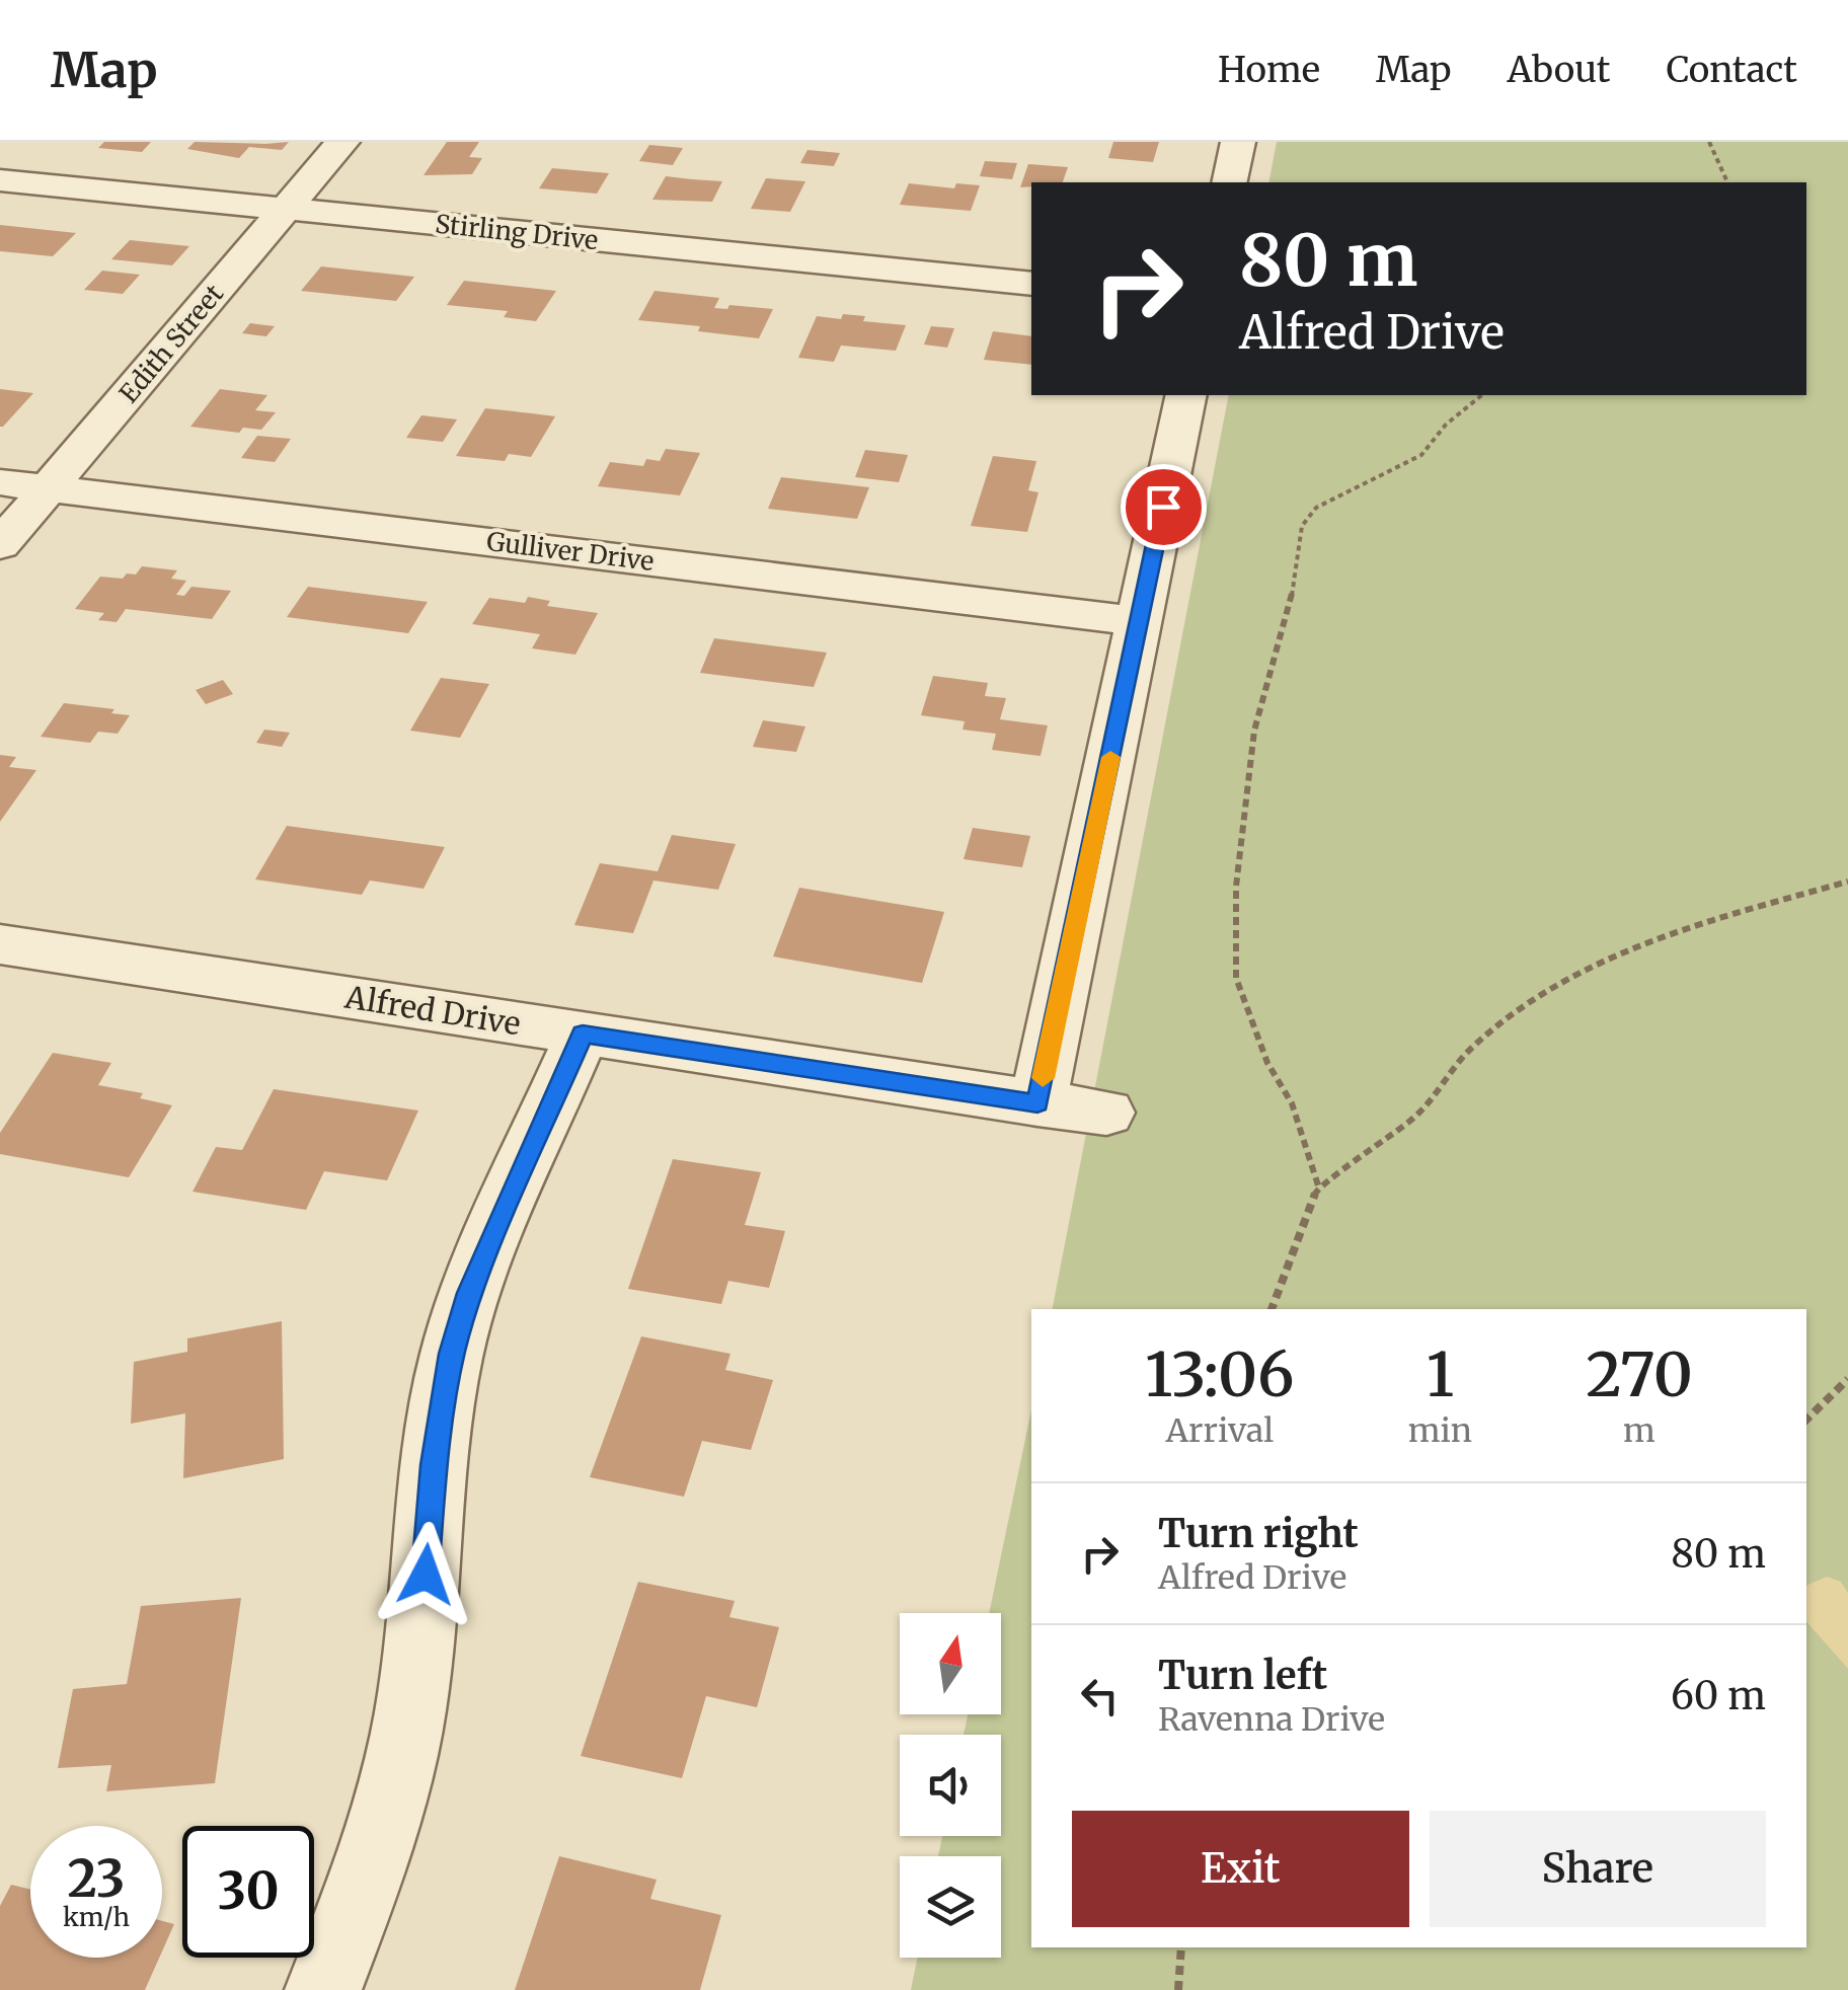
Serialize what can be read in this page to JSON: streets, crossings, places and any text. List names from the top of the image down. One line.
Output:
{"streets":{"street":["Stirling Drive","Edith Street","Gulliver Drive","Alfred Drive"]},"crossings":[["Stirling Drive","Edith Street"],["Edith Street","Gulliver Drive"]],"north":"top","page":{"header":"Map","nav":["Home","Map","About","Contact"],"turn":["80 m","Alfred Drive"],"eta":["13:06","Arrival","1","min","270","m"],"list":[{"name":"Turn right","note":"Alfred Drive","value":"80 m"},{"name":"Turn left","note":"Ravenna Drive","value":"60 m"}],"buttons":["Exit","Share"],"speed":"23 km/h","limit":"30"}}
